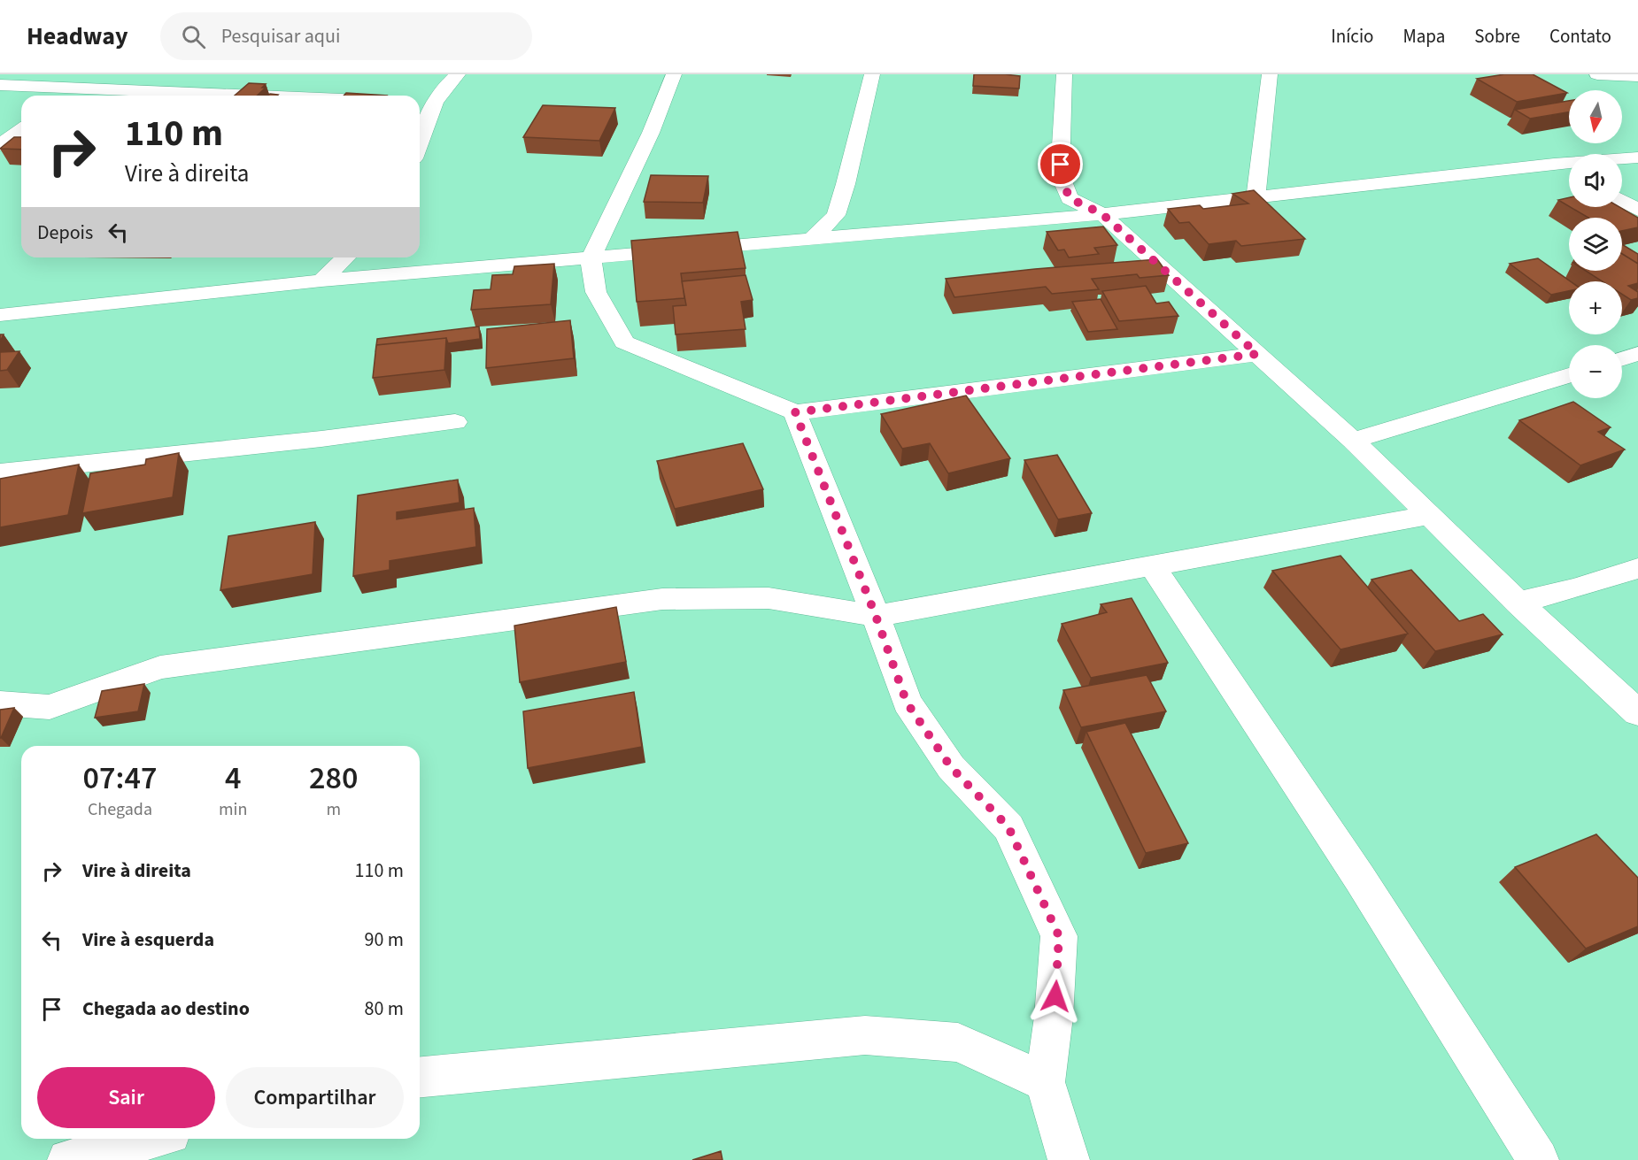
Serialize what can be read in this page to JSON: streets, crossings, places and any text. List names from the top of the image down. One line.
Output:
{"north":"bottom","page":{"header":"Headway","search":"Pesquisar aqui","nav":["Início","Mapa","Sobre","Contato"],"map_buttons":["+","−"],"turn":["110 m","Vire à direita"],"then":"Depois","eta":["07:47","Chegada","4","min","280","m"],"list":[{"name":"Vire à direita","value":"110 m"},{"name":"Vire à esquerda","value":"90 m"},{"name":"Chegada ao destino","value":"80 m"}],"buttons":["Sair","Compartilhar"]}}
